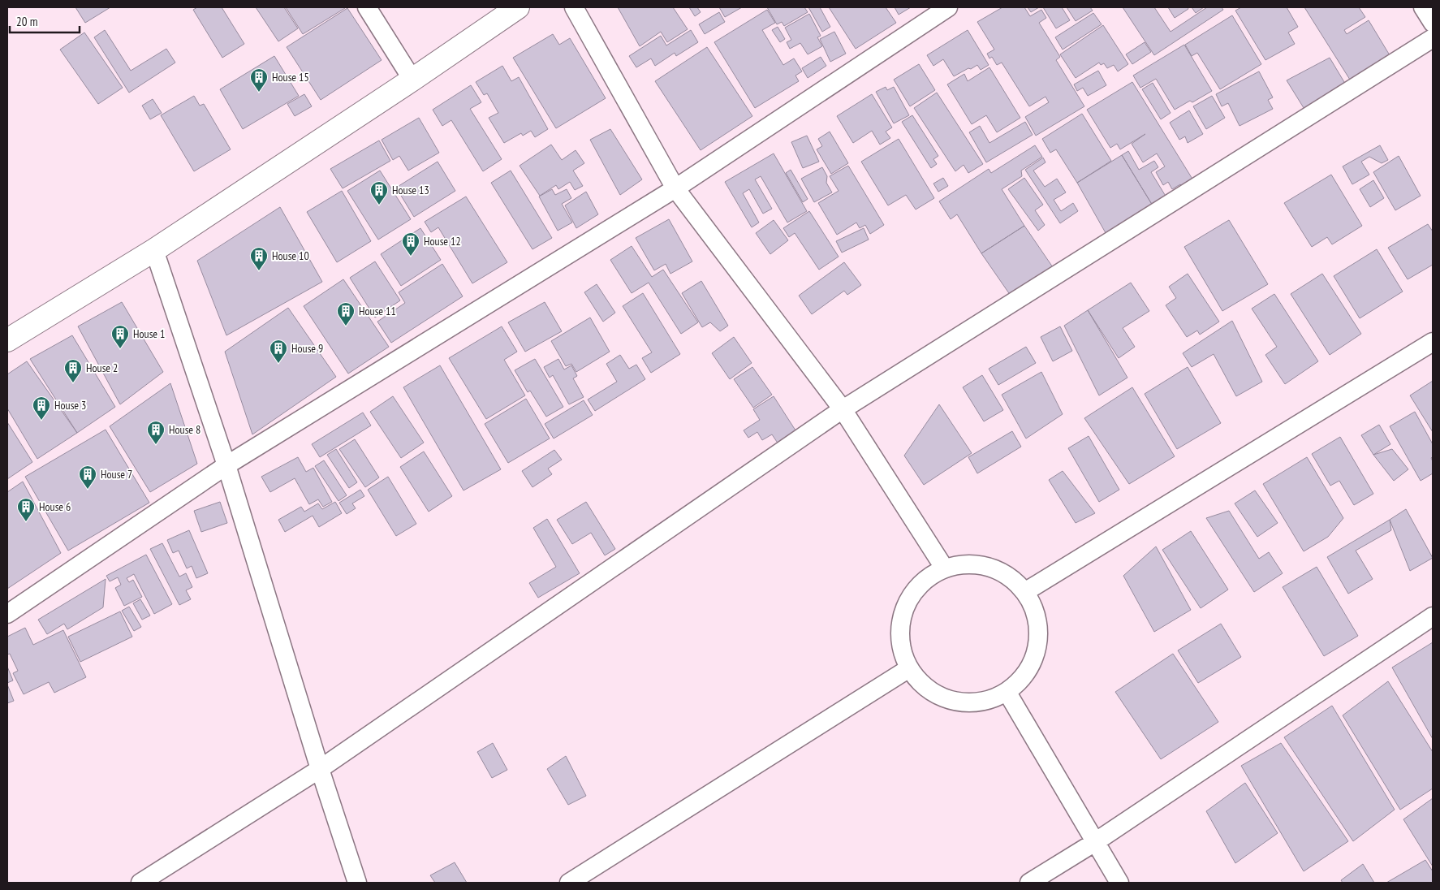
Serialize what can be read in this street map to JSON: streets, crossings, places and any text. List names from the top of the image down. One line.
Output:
{"places":{"building":["House 15","House 13","House 12","House 10","House 11","House 1","House 9","House 2","House 3","House 8","House 7","House 6"]},"scale_bar":"20 m"}
